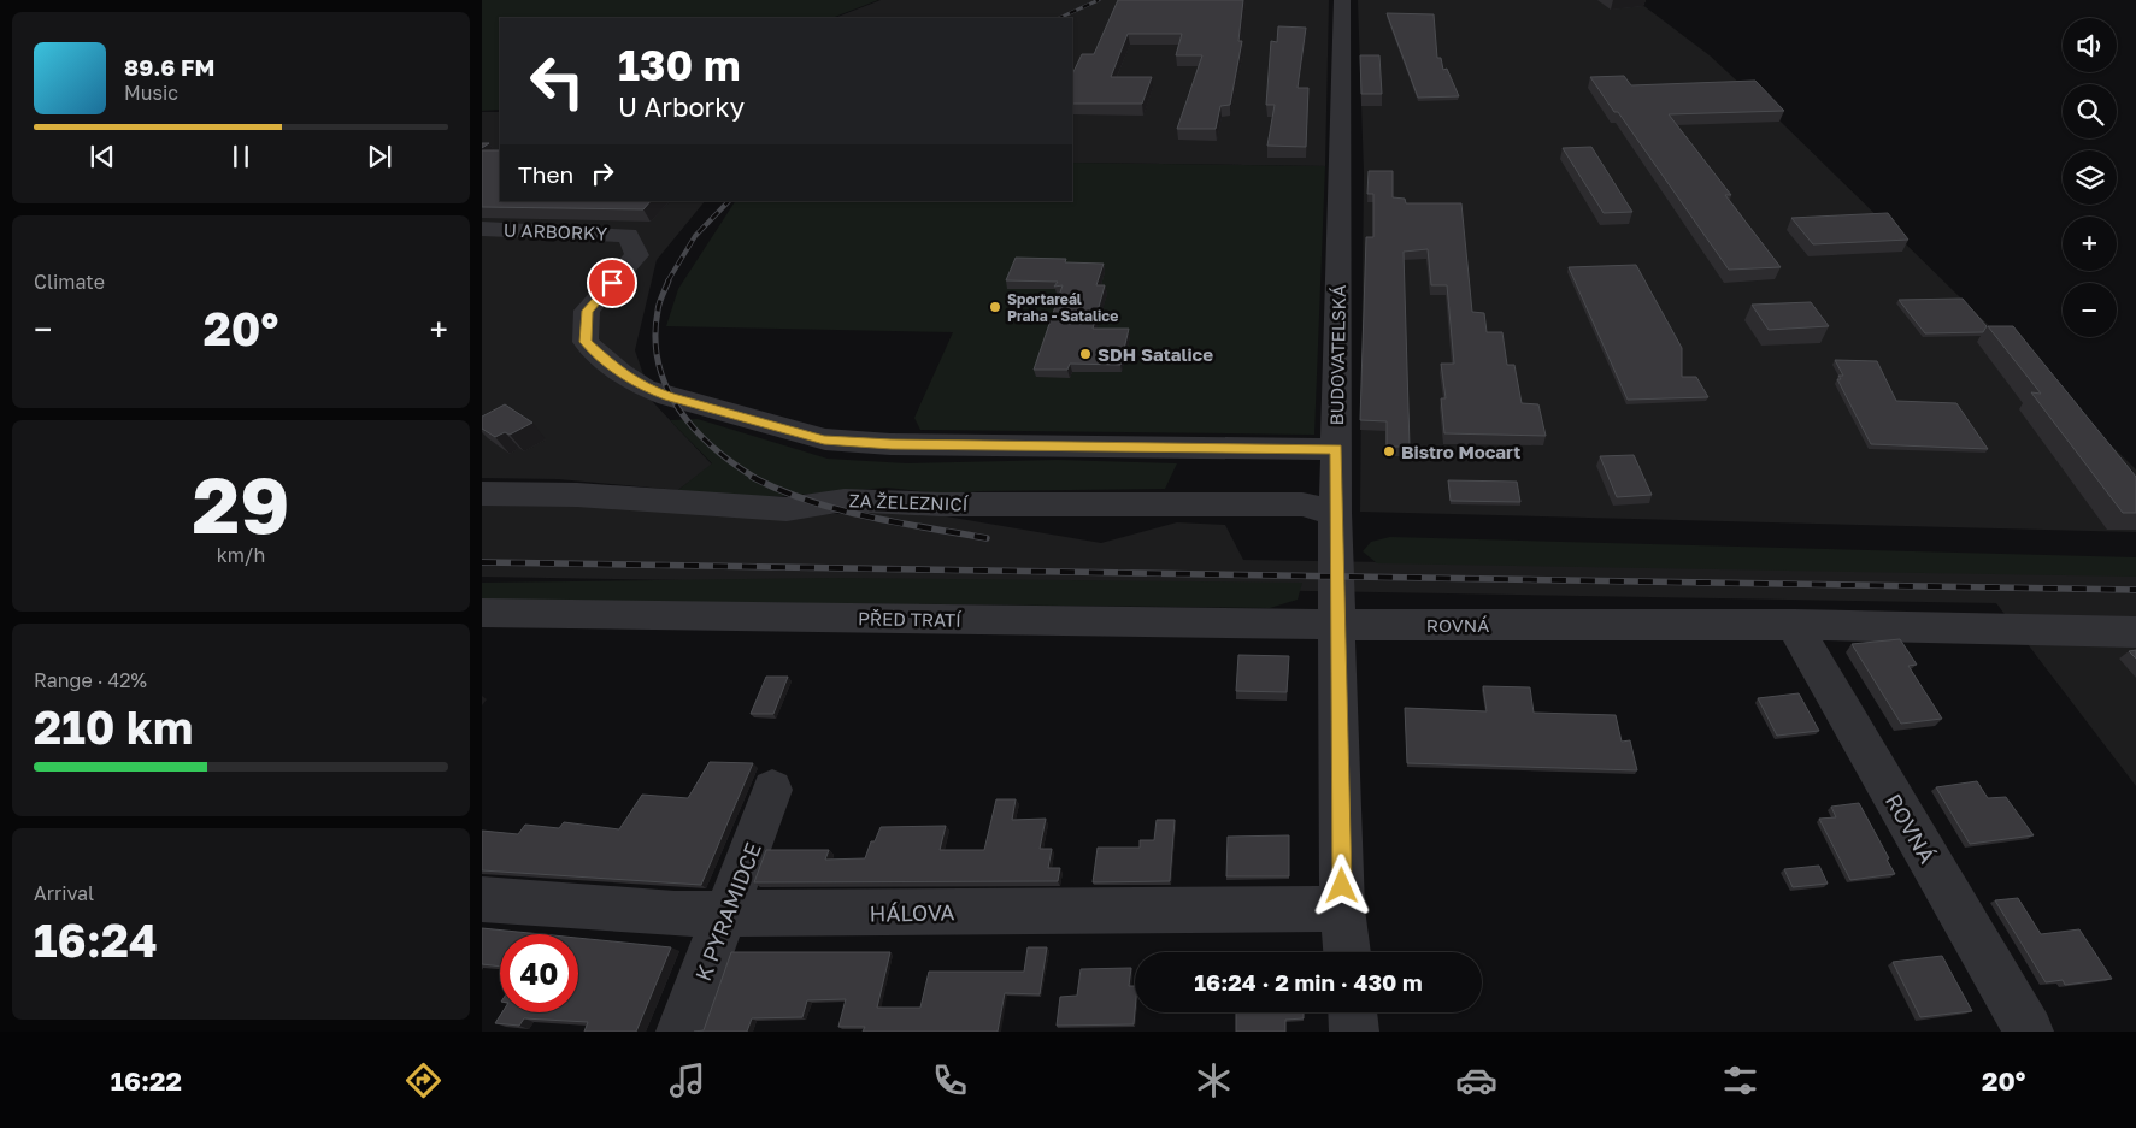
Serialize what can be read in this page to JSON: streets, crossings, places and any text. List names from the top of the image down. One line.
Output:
{"streets":{"street":["U ARBORKY","BUDOVATELSKÁ","ZA ŽELEZNICÍ","PŘED TRATÍ","ROVNÁ","K PYRAMIDCE","HÁLOVA"]},"crossings":[["U ARBORKY","BUDOVATELSKÁ"],["BUDOVATELSKÁ","ZA ŽELEZNICÍ"],["BUDOVATELSKÁ","PŘED TRATÍ"],["BUDOVATELSKÁ","ROVNÁ"],["BUDOVATELSKÁ","HÁLOVA"],["PŘED TRATÍ","ROVNÁ"],["K PYRAMIDCE","HÁLOVA"]],"places":["Sportareál Praha - Satalice","SDH Satalice","Bistro Mocart"],"page":{"map_buttons":["+","−"],"turn":["130 m","U Arborky"],"song":["89.6 FM","Music"],"then":"Then","tile":["Climate",["29","km/h"],["Range · 42%","210 km"],["Arrival","16:24"]],"heat":["−","20°","+"],"limit":"40","trip":"16:24 · 2 min · 430 m","tabs":["16:22","20°"]}}
